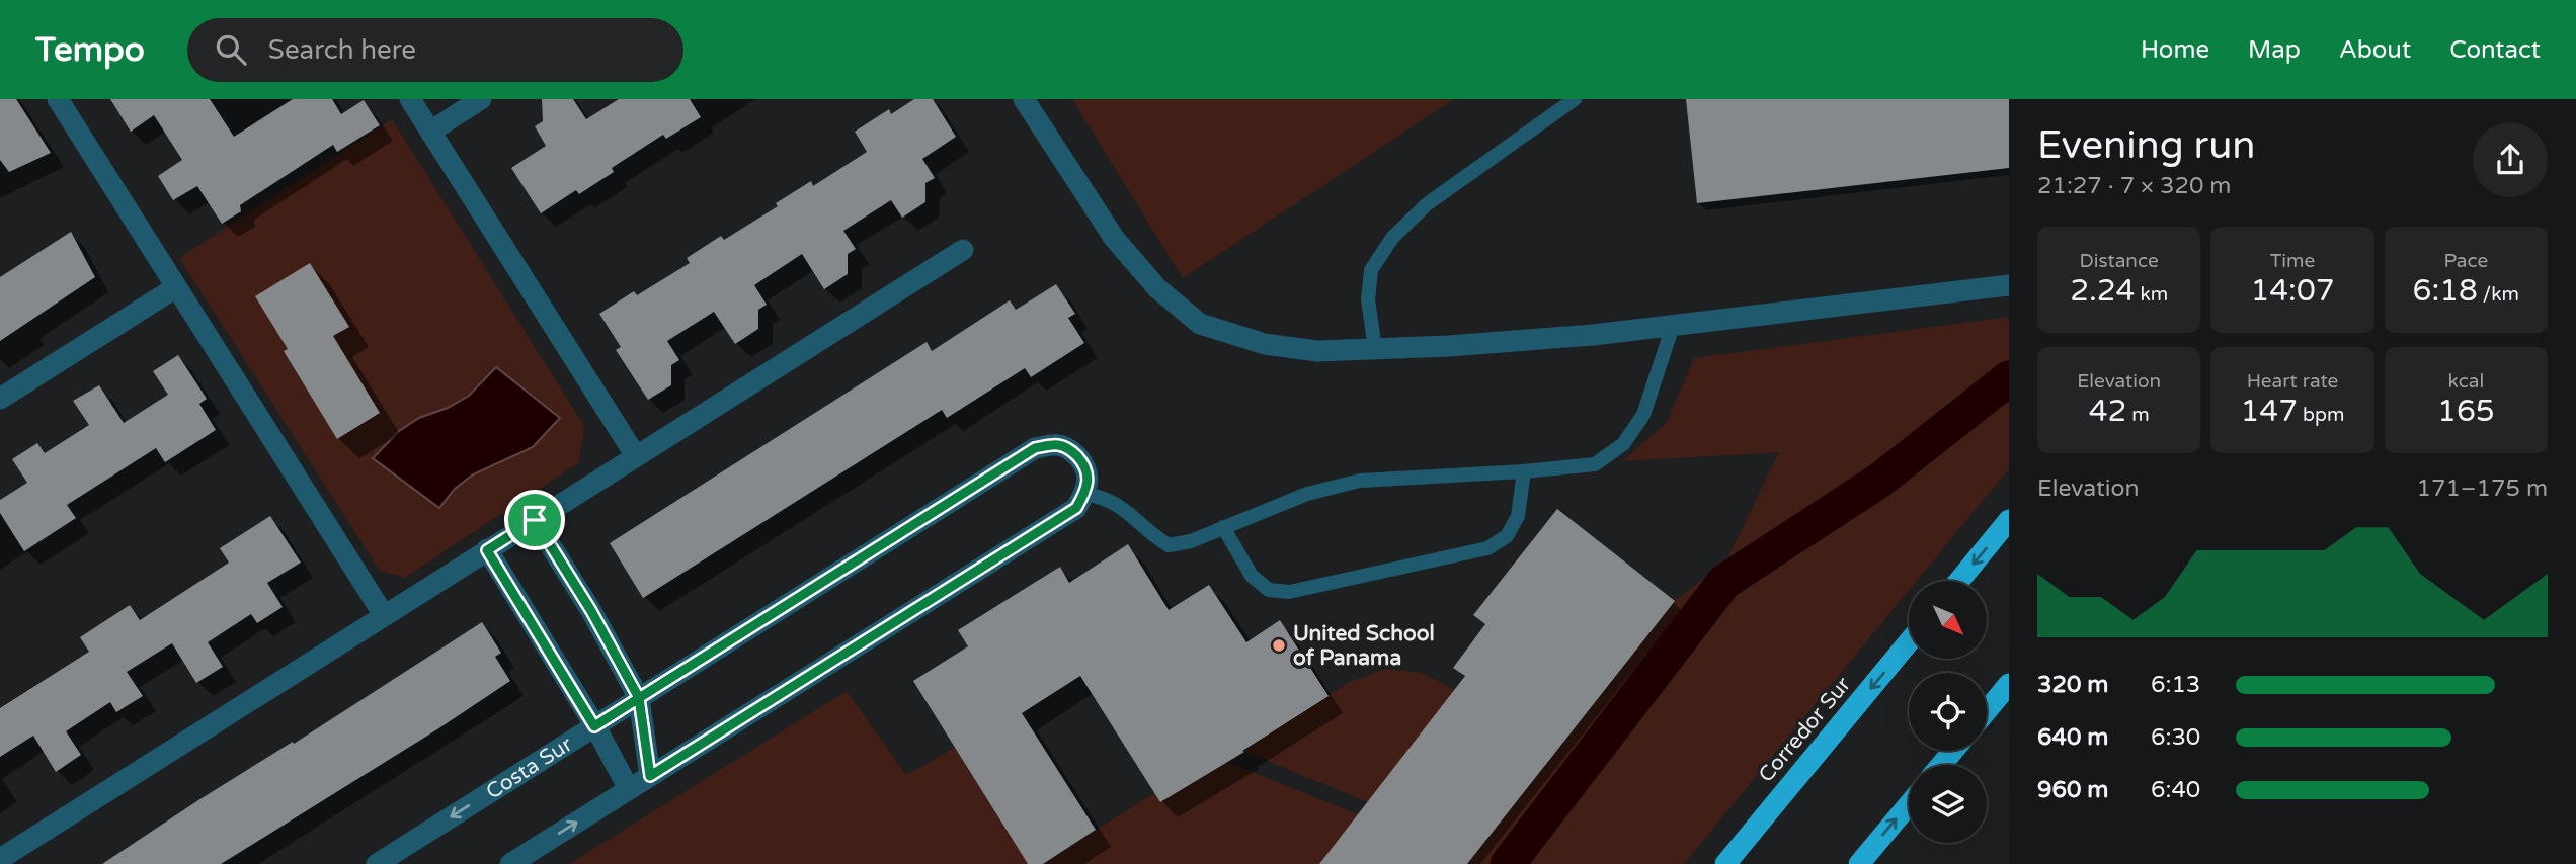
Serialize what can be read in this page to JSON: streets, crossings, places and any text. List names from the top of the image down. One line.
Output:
{"streets":{"highway":["Corredor Sur"],"street":["Costa Sur"]},"places":["United School of Panama"],"north":"bottom right","page":{"header":"Tempo","search":"Search here","nav":["Home","Map","About","Contact"],"heading":["Evening run","21:27 · 7 × 320 m"],"stats":[["Distance","2.24 km"],["Time","14:07"],["Pace","6:18 /km"],["Elevation","42 m"],["Heart rate","147 bpm"],["kcal","165"]],"chart":["Elevation","171–175 m"],"list":[{"name":"320 m","note":"6:13"},{"name":"640 m","note":"6:30"},{"name":"960 m","note":"6:40"}]}}
